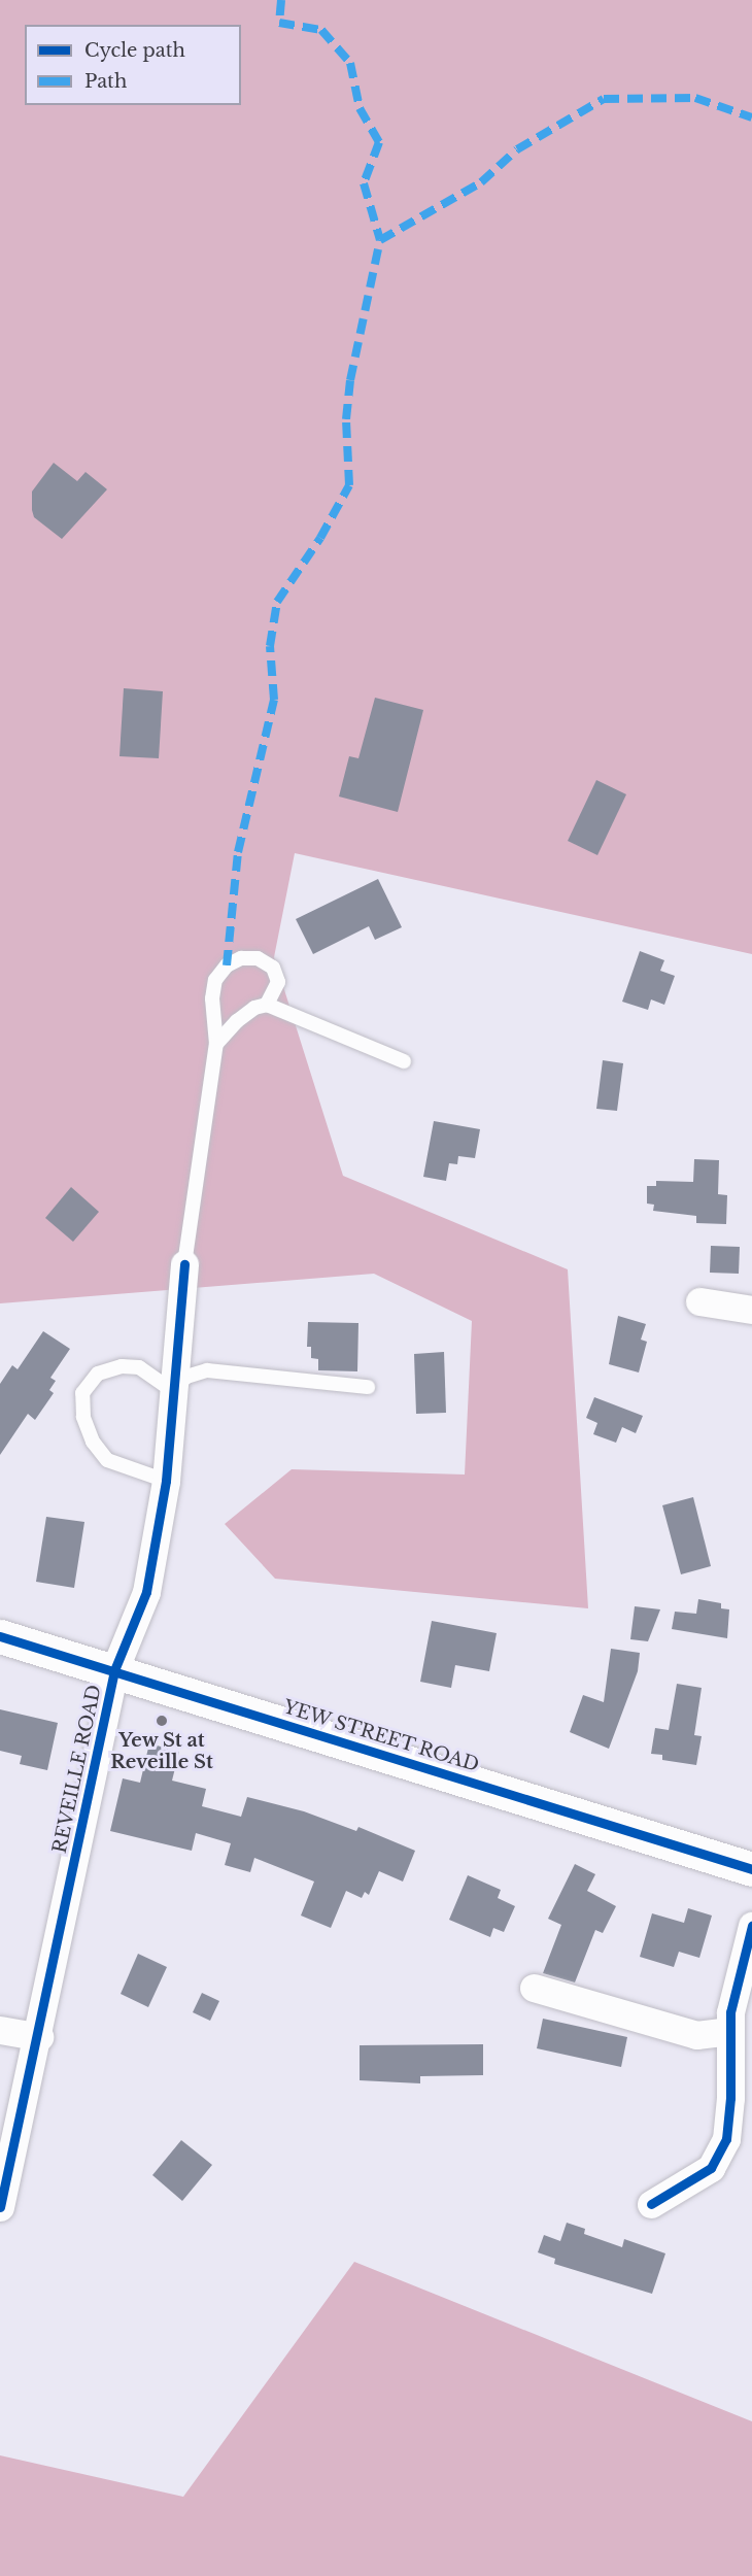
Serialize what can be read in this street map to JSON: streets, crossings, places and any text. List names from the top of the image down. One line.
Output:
{"streets":{"street":["YEW STREET ROAD","REVEILLE ROAD"]},"crossings":[["YEW STREET ROAD","REVEILLE ROAD"]],"places":["Yew St at Reveille St"],"legend":["Cycle path","Path"]}
